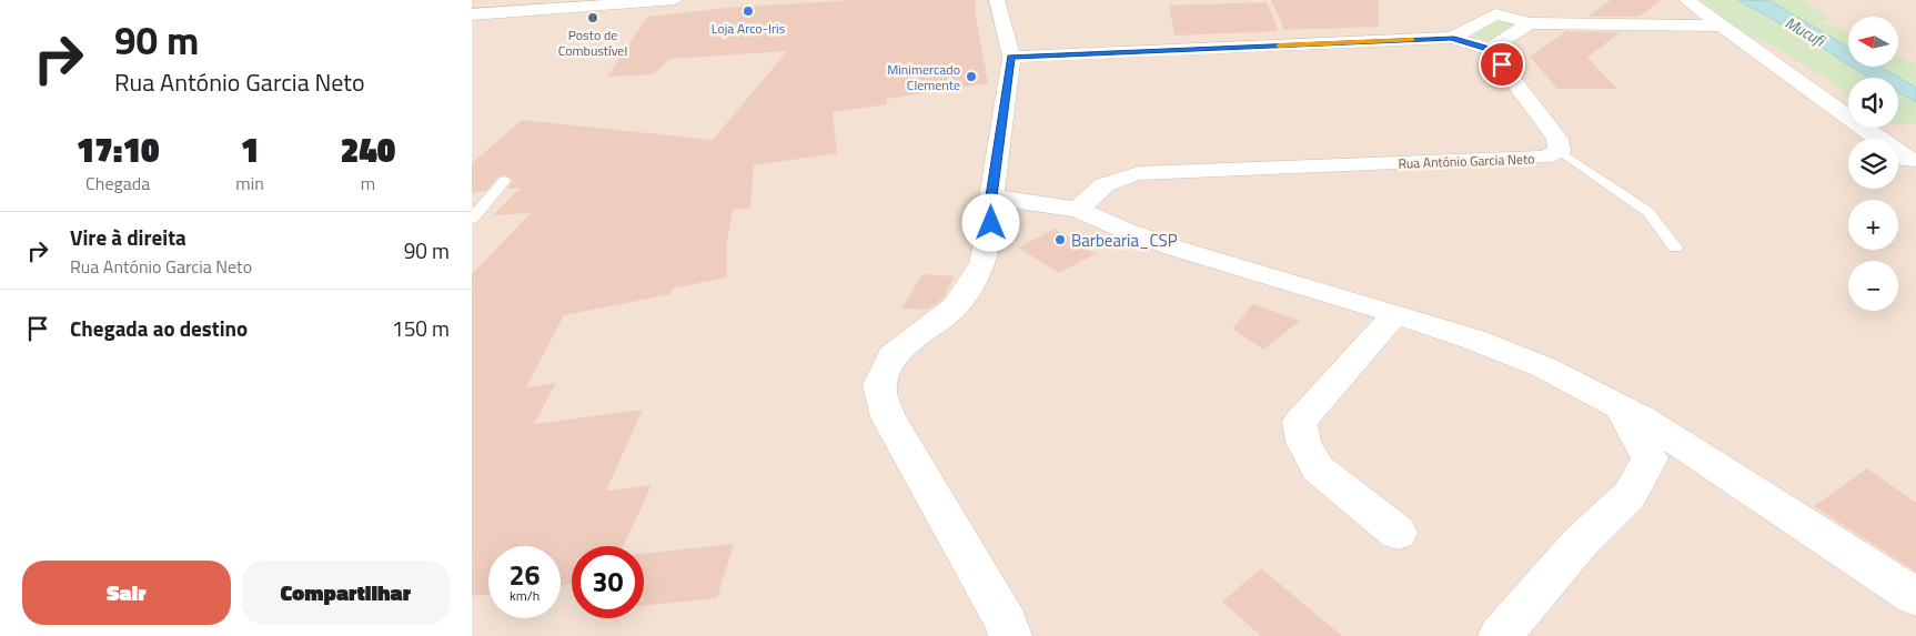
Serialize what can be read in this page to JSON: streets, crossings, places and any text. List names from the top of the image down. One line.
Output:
{"streets":{"street":["Rua António Garcia Neto"]},"water":["Mucufi"],"places":["Loja Arco-Iris","Posto de Combustível","Minimercado Clemente","Barbearia_CSP"],"north":"left","page":{"turn":["90 m","Rua António Garcia Neto"],"map_buttons":["+","−"],"eta":["17:10","Chegada","1","min","240","m"],"list":[{"name":"Vire à direita","note":"Rua António Garcia Neto","value":"90 m"},{"name":"Chegada ao destino","value":"150 m"}],"speed":"26 km/h","limit":"30","buttons":["Sair","Compartilhar"]}}
